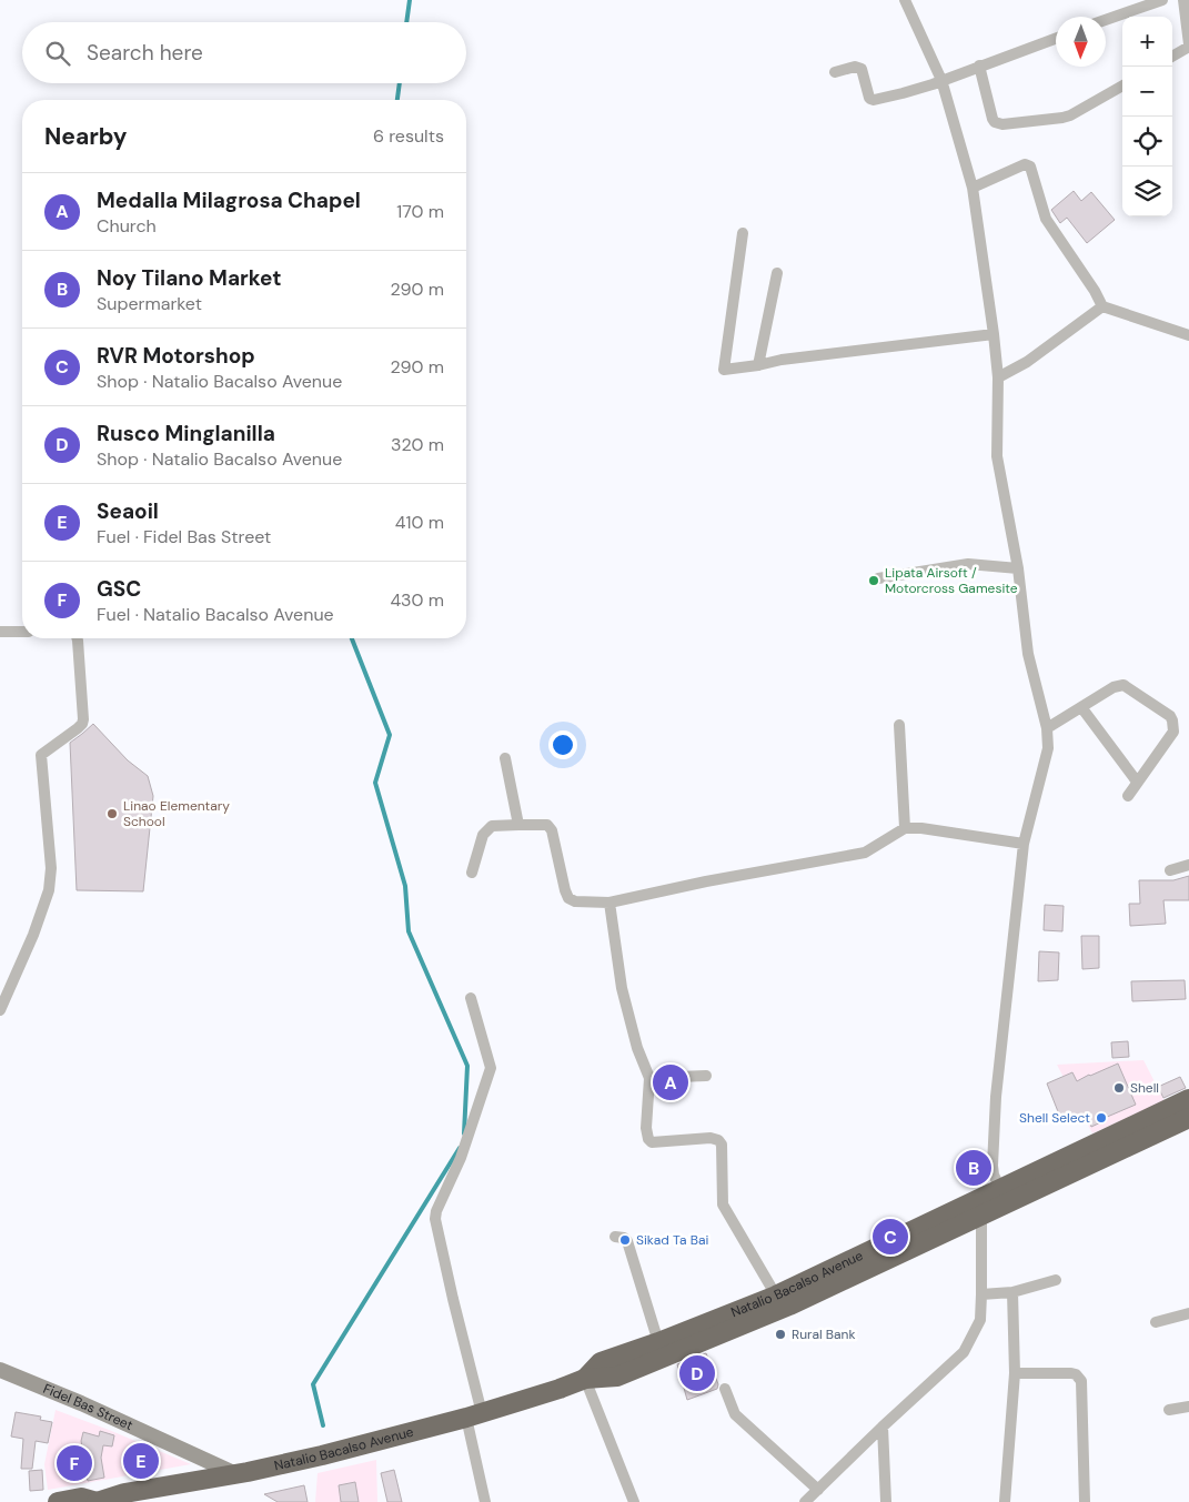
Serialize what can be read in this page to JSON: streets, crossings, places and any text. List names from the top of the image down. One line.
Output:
{"streets":{"highway":["Natalio Bacalso Avenue"],"street":["Fidel Bas Street"]},"crossings":[["Natalio Bacalso Avenue","Fidel Bas Street"]],"places":["Lipata Airsoft / Motorcross Gamesite","Linao Elementary School","Shell","Shell Select","Sikad Ta Bai","Rural Bank"],"north":"bottom","page":{"map_buttons":["+","−"],"search":"Search here","heading":["Nearby","6 results"],"list":[{"mark":"A","name":"Medalla Milagrosa Chapel","note":"Church","value":"170 m"},{"mark":"B","name":"Noy Tilano Market","note":"Supermarket","value":"290 m"},{"mark":"C","name":"RVR Motorshop","note":"Shop · Natalio Bacalso Avenue","value":"290 m"},{"mark":"D","name":"Rusco Minglanilla","note":"Shop · Natalio Bacalso Avenue","value":"320 m"},{"mark":"E","name":"Seaoil","note":"Fuel · Fidel Bas Street","value":"410 m"},{"mark":"F","name":"GSC","note":"Fuel · Natalio Bacalso Avenue","value":"430 m"}],"pins":["A","B","C","D","E","F"]}}
